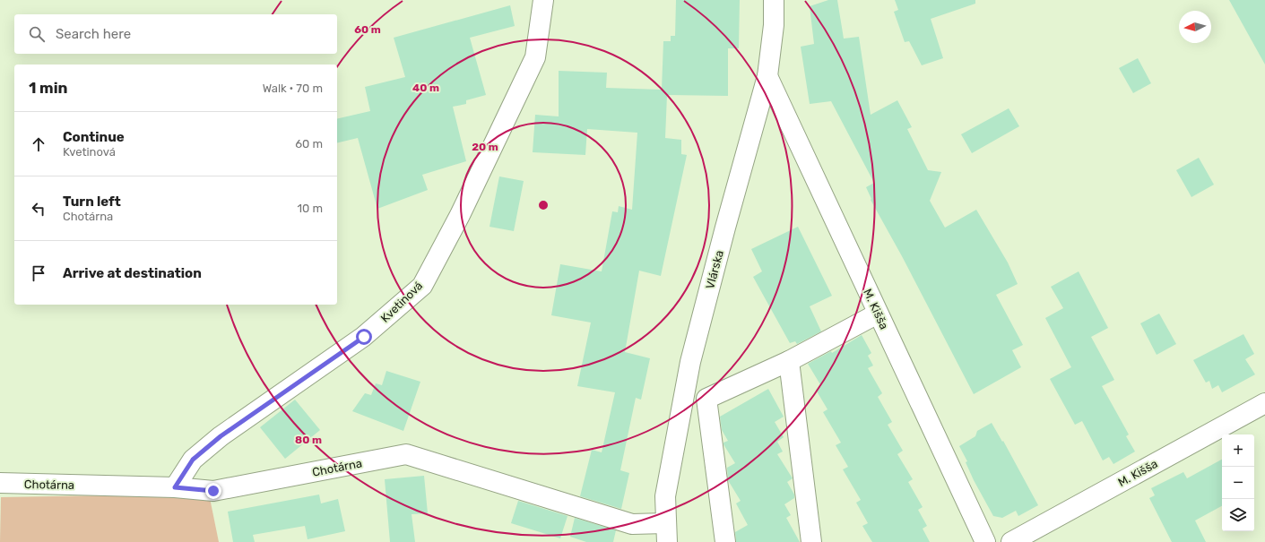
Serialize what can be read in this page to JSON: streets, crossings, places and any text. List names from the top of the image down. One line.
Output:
{"streets":{"street":["Vlárska","Kvetinová","M. Kišša","Chotárna"]},"crossings":[["Vlárska","M. Kišša"],["Vlárska","Chotárna"],["Kvetinová","Chotárna"]],"north":"left","page":{"search":"Search here","heading":["1 min","Walk · 70 m"],"list":[["Continue","Kvetinová","60 m"],["Turn left","Chotárna","10 m"],"Arrive at destination"],"map_buttons":["+","−"]},"rings":["60 m","40 m","20 m","80 m"]}
